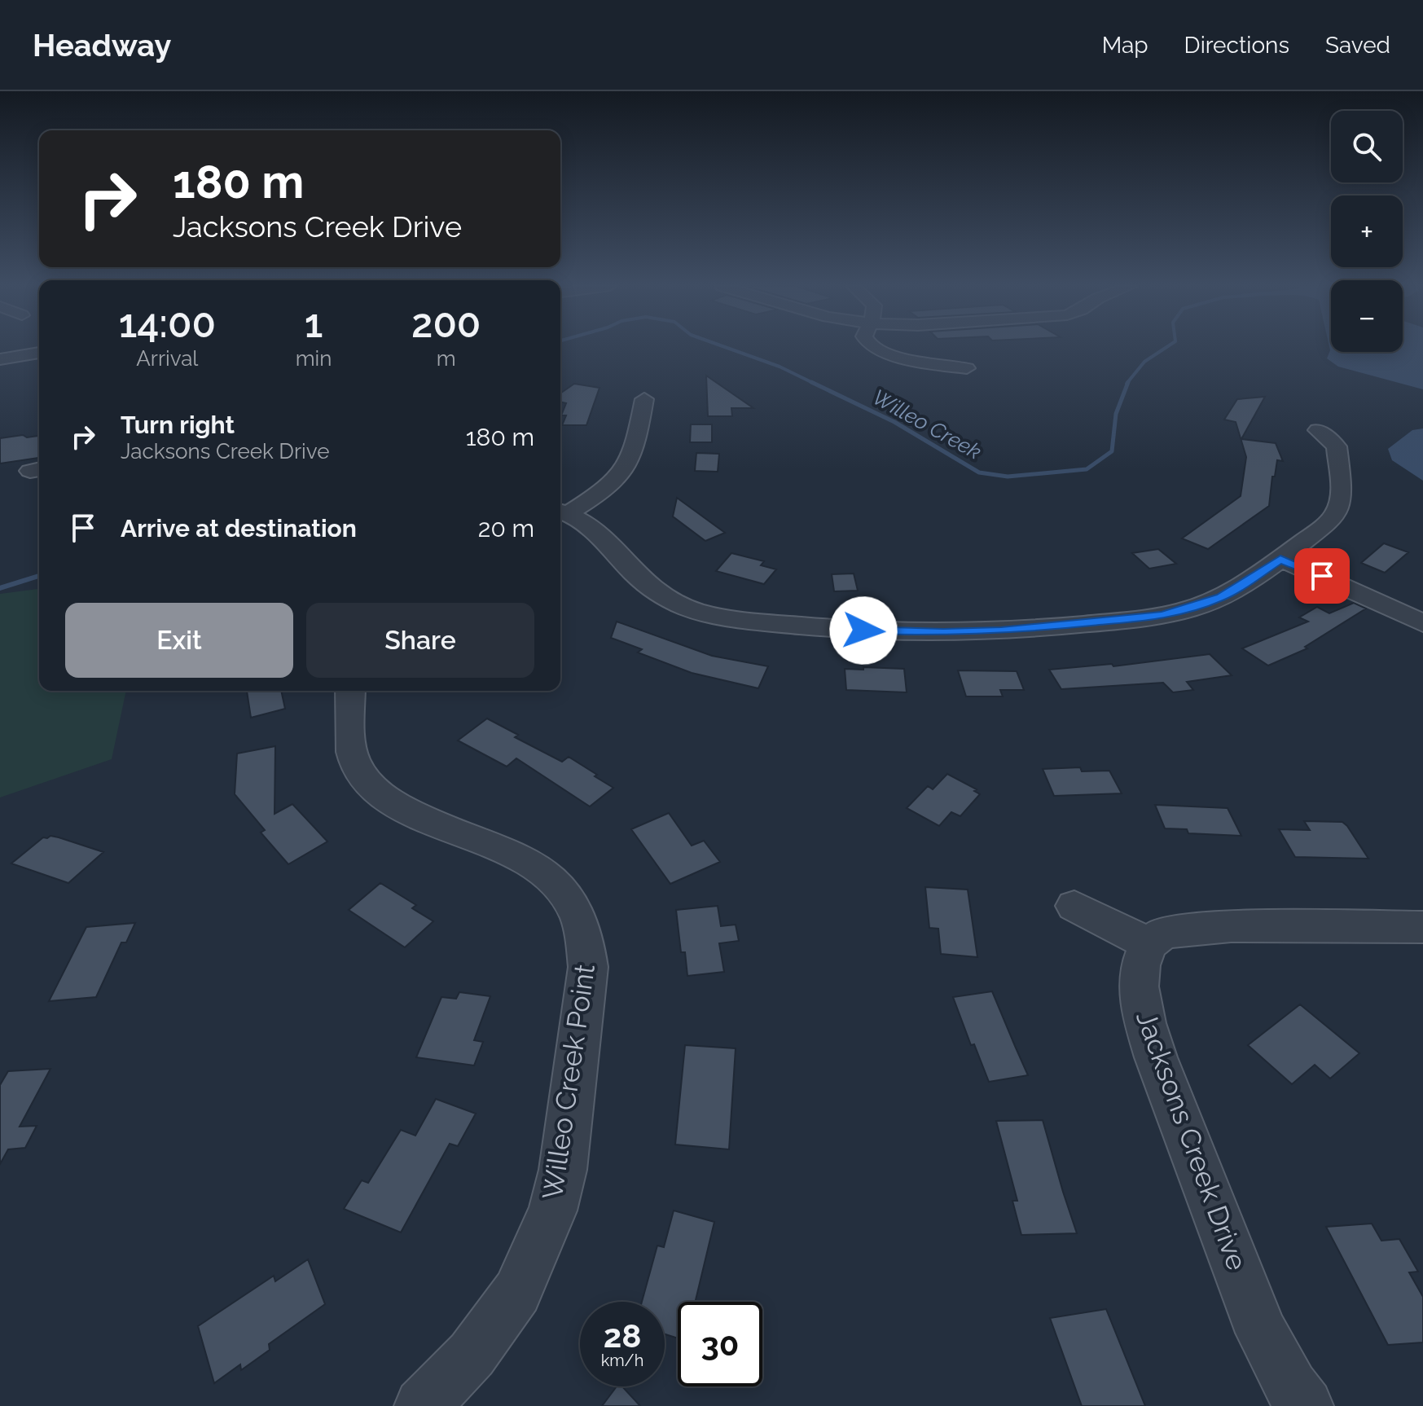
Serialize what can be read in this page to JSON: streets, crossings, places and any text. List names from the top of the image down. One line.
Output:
{"streets":{"street":["Willeo Creek Point","Jacksons Creek Drive"]},"water":["Willeo Creek"],"page":{"header":"Headway","nav":["Map","Directions","Saved"],"map_buttons":["+","−"],"turn":["180 m","Jacksons Creek Drive"],"eta":["14:00","Arrival","1","min","200","m"],"list":[{"name":"Turn right","note":"Jacksons Creek Drive","value":"180 m"},{"name":"Arrive at destination","value":"20 m"}],"buttons":["Exit","Share"],"speed":"28 km/h","limit":"30"}}
